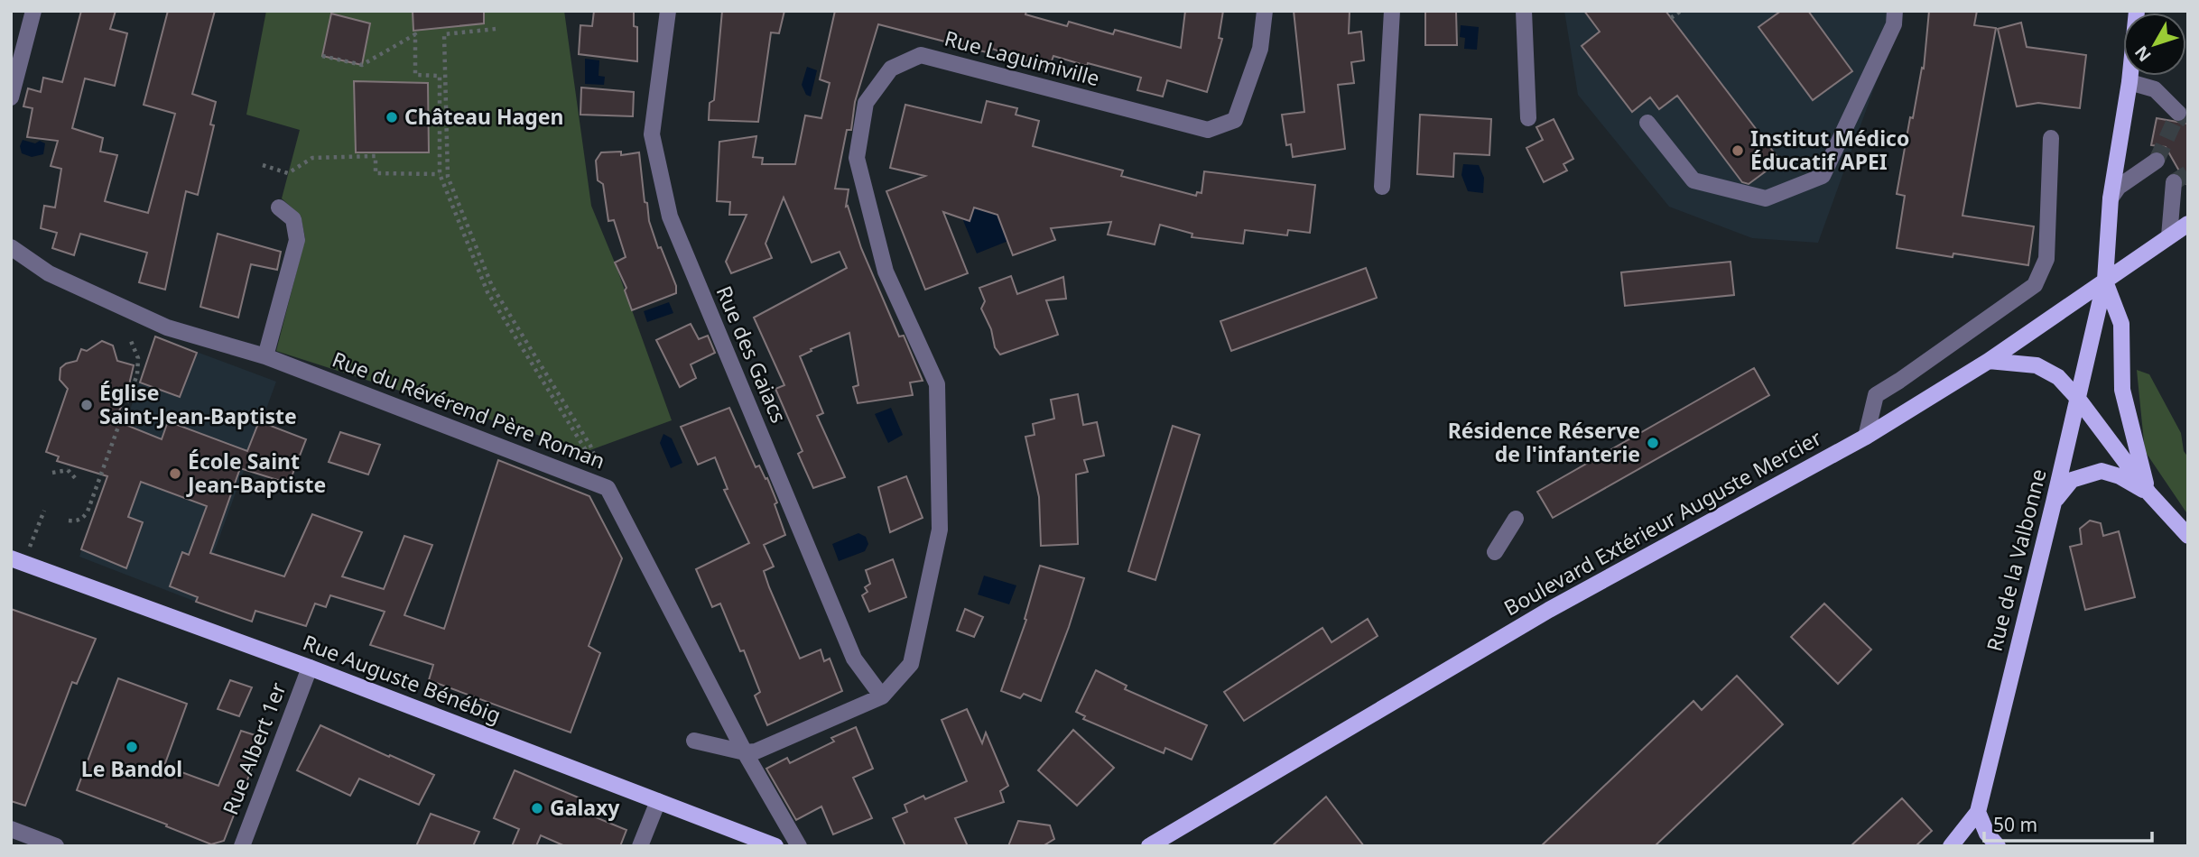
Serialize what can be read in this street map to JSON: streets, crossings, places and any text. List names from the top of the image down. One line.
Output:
{"streets":{"main road":["Boulevard Extérieur Auguste Mercier","Rue de la Valbonne","Rue Auguste Bénébig"],"street":["Rue Laguimiville","Rue des Gaiacs","Rue du Révérend Père Roman","Rue Albert 1er"]},"crossings":[["Rue Laguimiville","Rue des Gaiacs"],["Rue Laguimiville","Rue du Révérend Père Roman"],["Boulevard Extérieur Auguste Mercier","Rue de la Valbonne"],["Rue Auguste Bénébig","Rue Albert 1er"]],"places":["Château Hagen","Institut Médico Éducatif APEI","Église Saint-Jean-Baptiste","Résidence Réserve de l'infanterie","École Saint Jean-Baptiste","Le Bandol","Galaxy"],"scale_bar":"50 m","north":"bottom left"}
